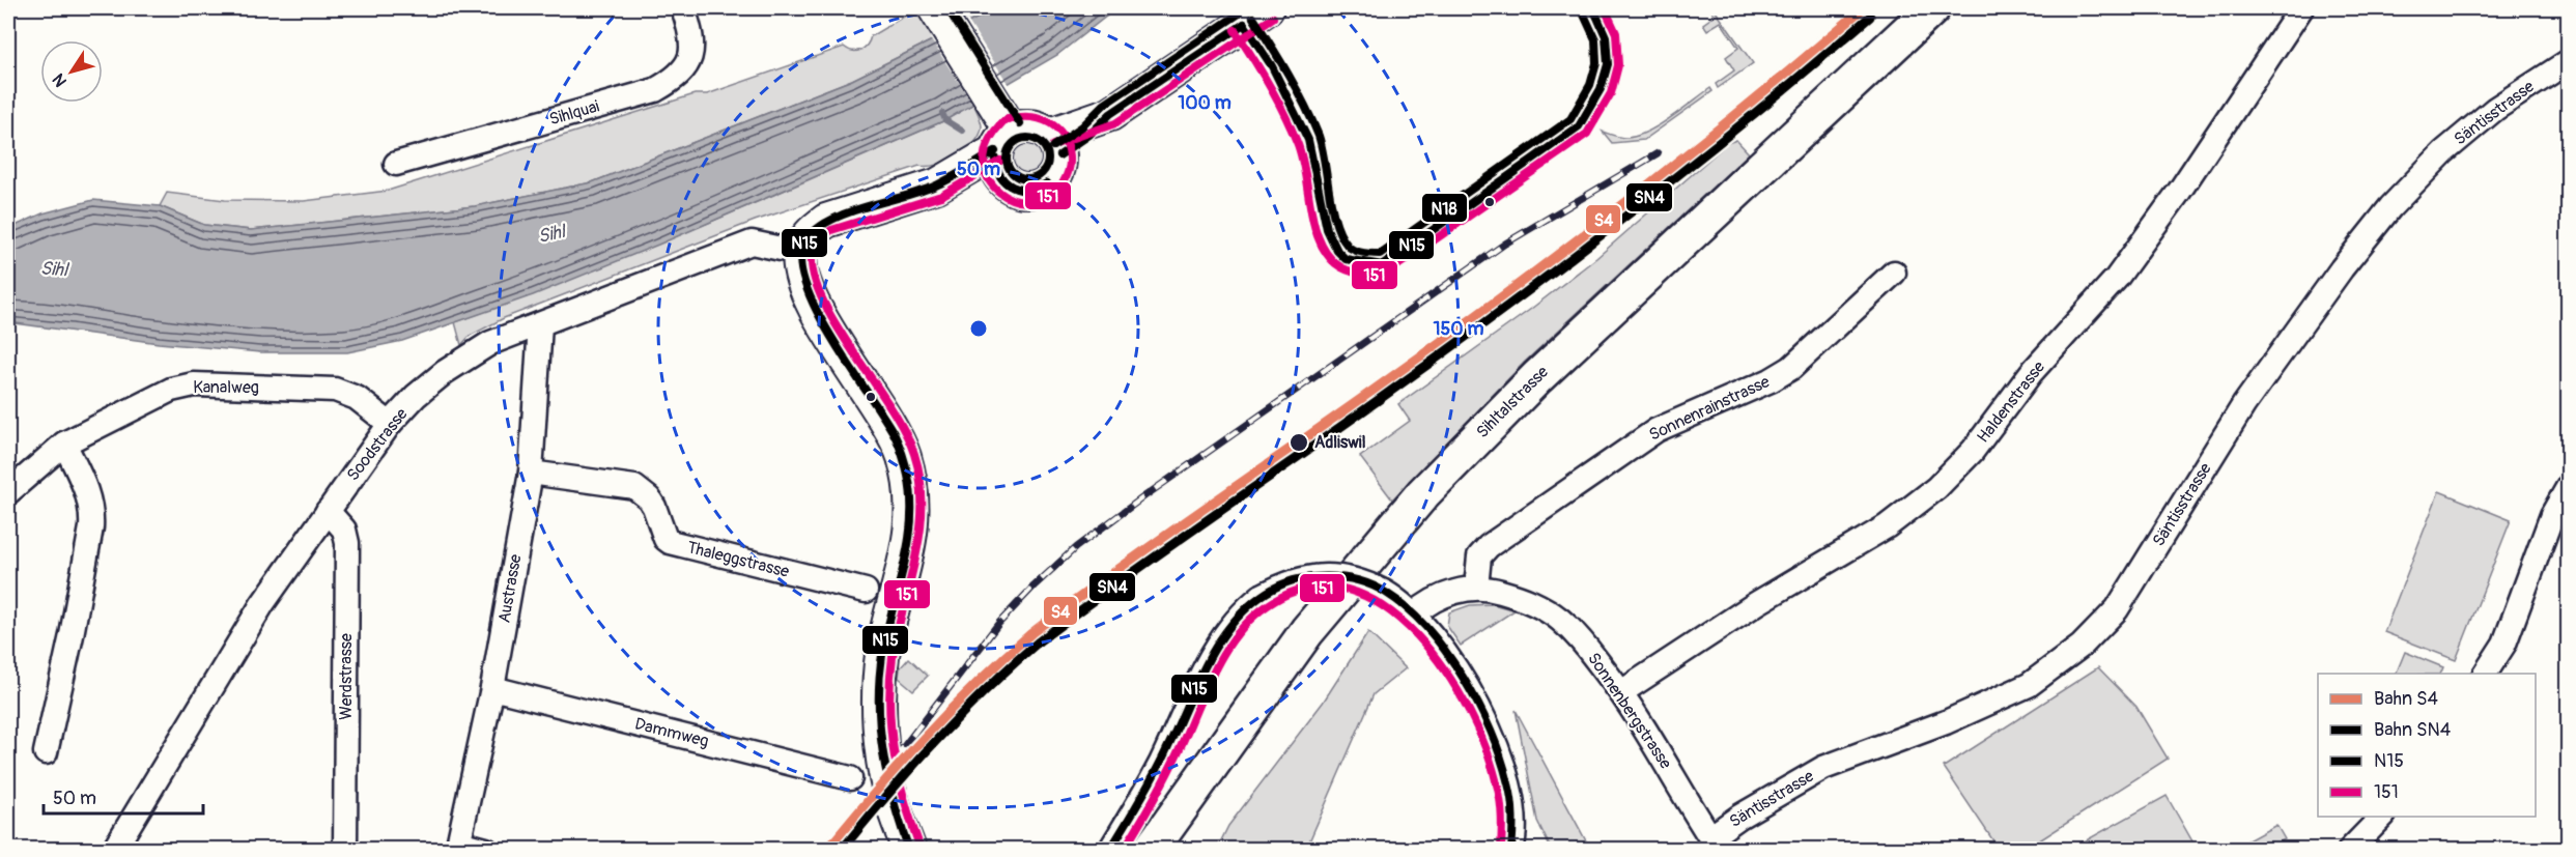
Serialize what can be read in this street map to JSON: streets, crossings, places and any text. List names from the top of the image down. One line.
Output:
{"streets":{"main road":["Sihltalstrasse"],"street":["Sihlquai","Säntisstrasse","Kanalweg","Haldenstrasse","Sonnenrainstrasse","Soodstrasse","Thaleggstrasse","Austrasse","Werdstrasse","Sonnenbergstrasse","Dammweg"]},"crossings":[["Säntisstrasse","Sonnenbergstrasse"],["Kanalweg","Soodstrasse"],["Haldenstrasse","Sonnenbergstrasse"],["Sonnenrainstrasse","Sonnenbergstrasse"],["Soodstrasse","Austrasse"],["Soodstrasse","Werdstrasse"],["Thaleggstrasse","Austrasse"],["Austrasse","Dammweg"]],"water":["Sihl"],"places":["Adliswil"],"lines":["rail line S4","transit line N15","transit line 151","transit line N18","rail line SN4"],"legend":["Bahn S4","Bahn SN4","N15","151"],"scale_bar":"50 m","north":"bottom left","rings":["100 m","50 m","150 m"]}
